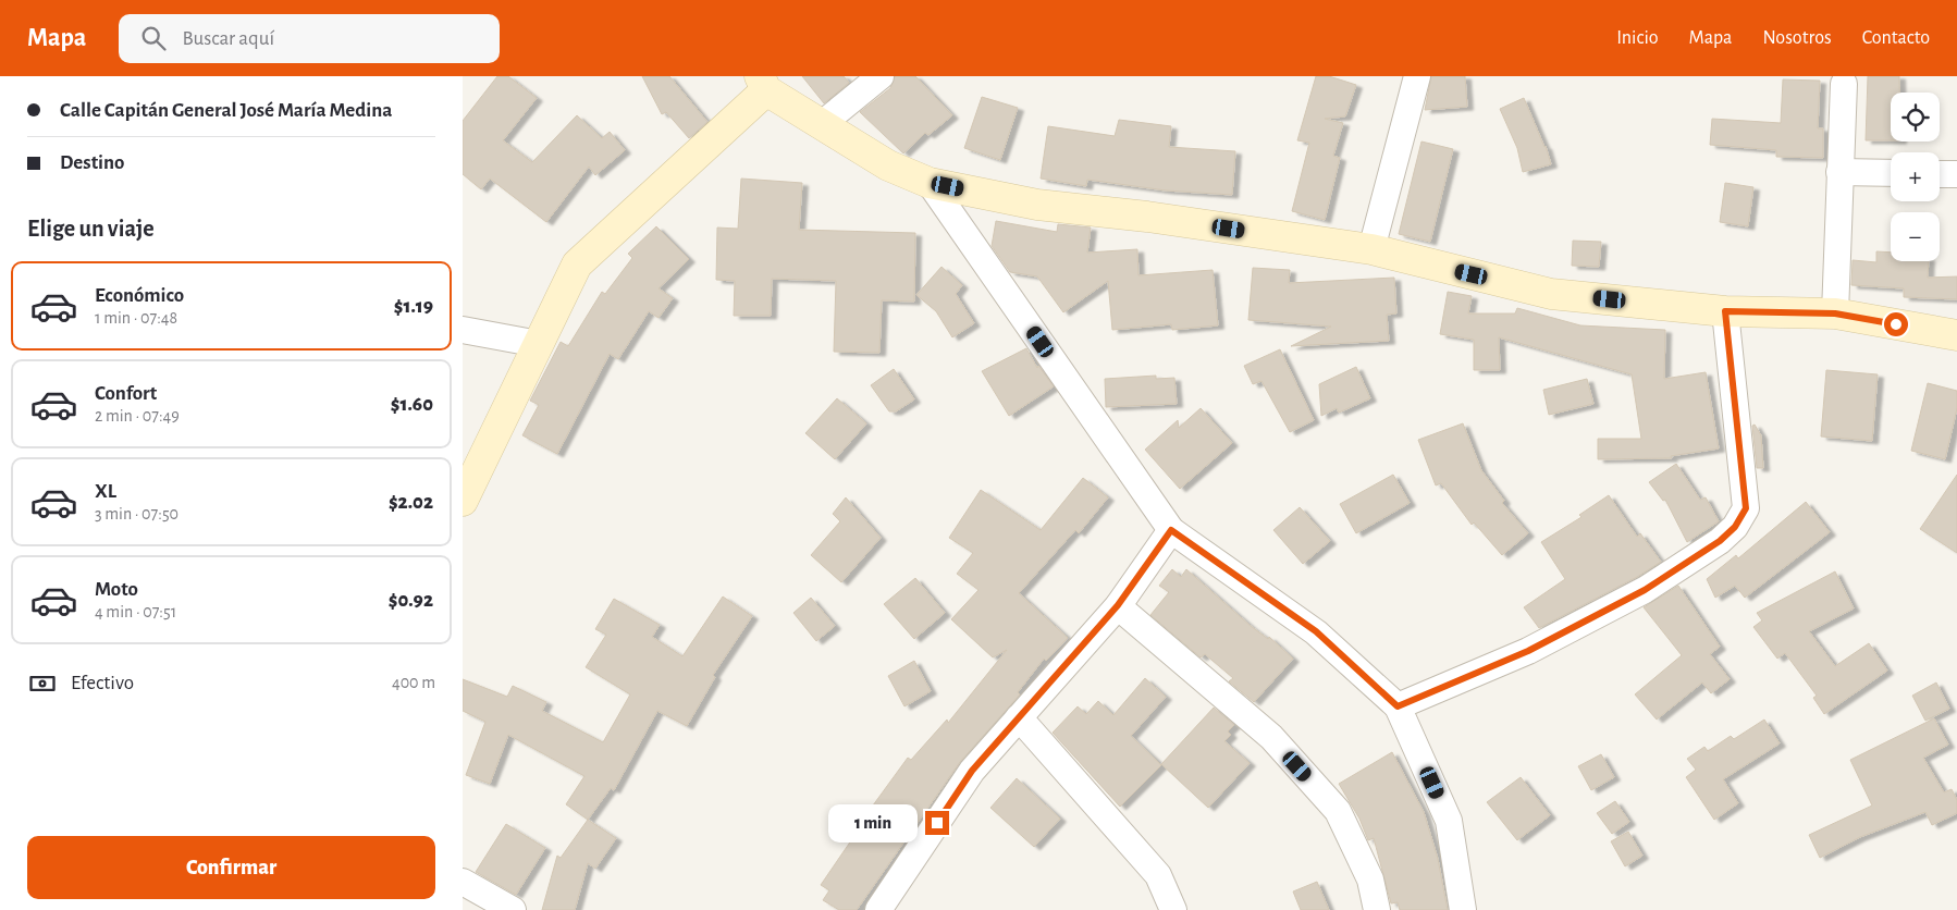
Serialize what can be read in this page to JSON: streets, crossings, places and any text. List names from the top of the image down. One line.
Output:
{"page":{"header":"Mapa","search":"Buscar aquí","nav":["Inicio","Mapa","Nosotros","Contacto"],"banner":["Calle Capitán General José María Medina","Destino"],"map_buttons":["+","−"],"heading":"Elige un viaje","list":[{"name":"Económico","note":"1 min · 07:48","value":"$1.19"},{"name":"Confort","note":"2 min · 07:49","value":"$1.60"},{"name":"XL","note":"3 min · 07:50","value":"$2.02"},{"name":"Moto","note":"4 min · 07:51","value":"$0.92"}],"pay":["Efectivo","400 m"],"bubble":"1 min","buttons":"Confirmar"}}
